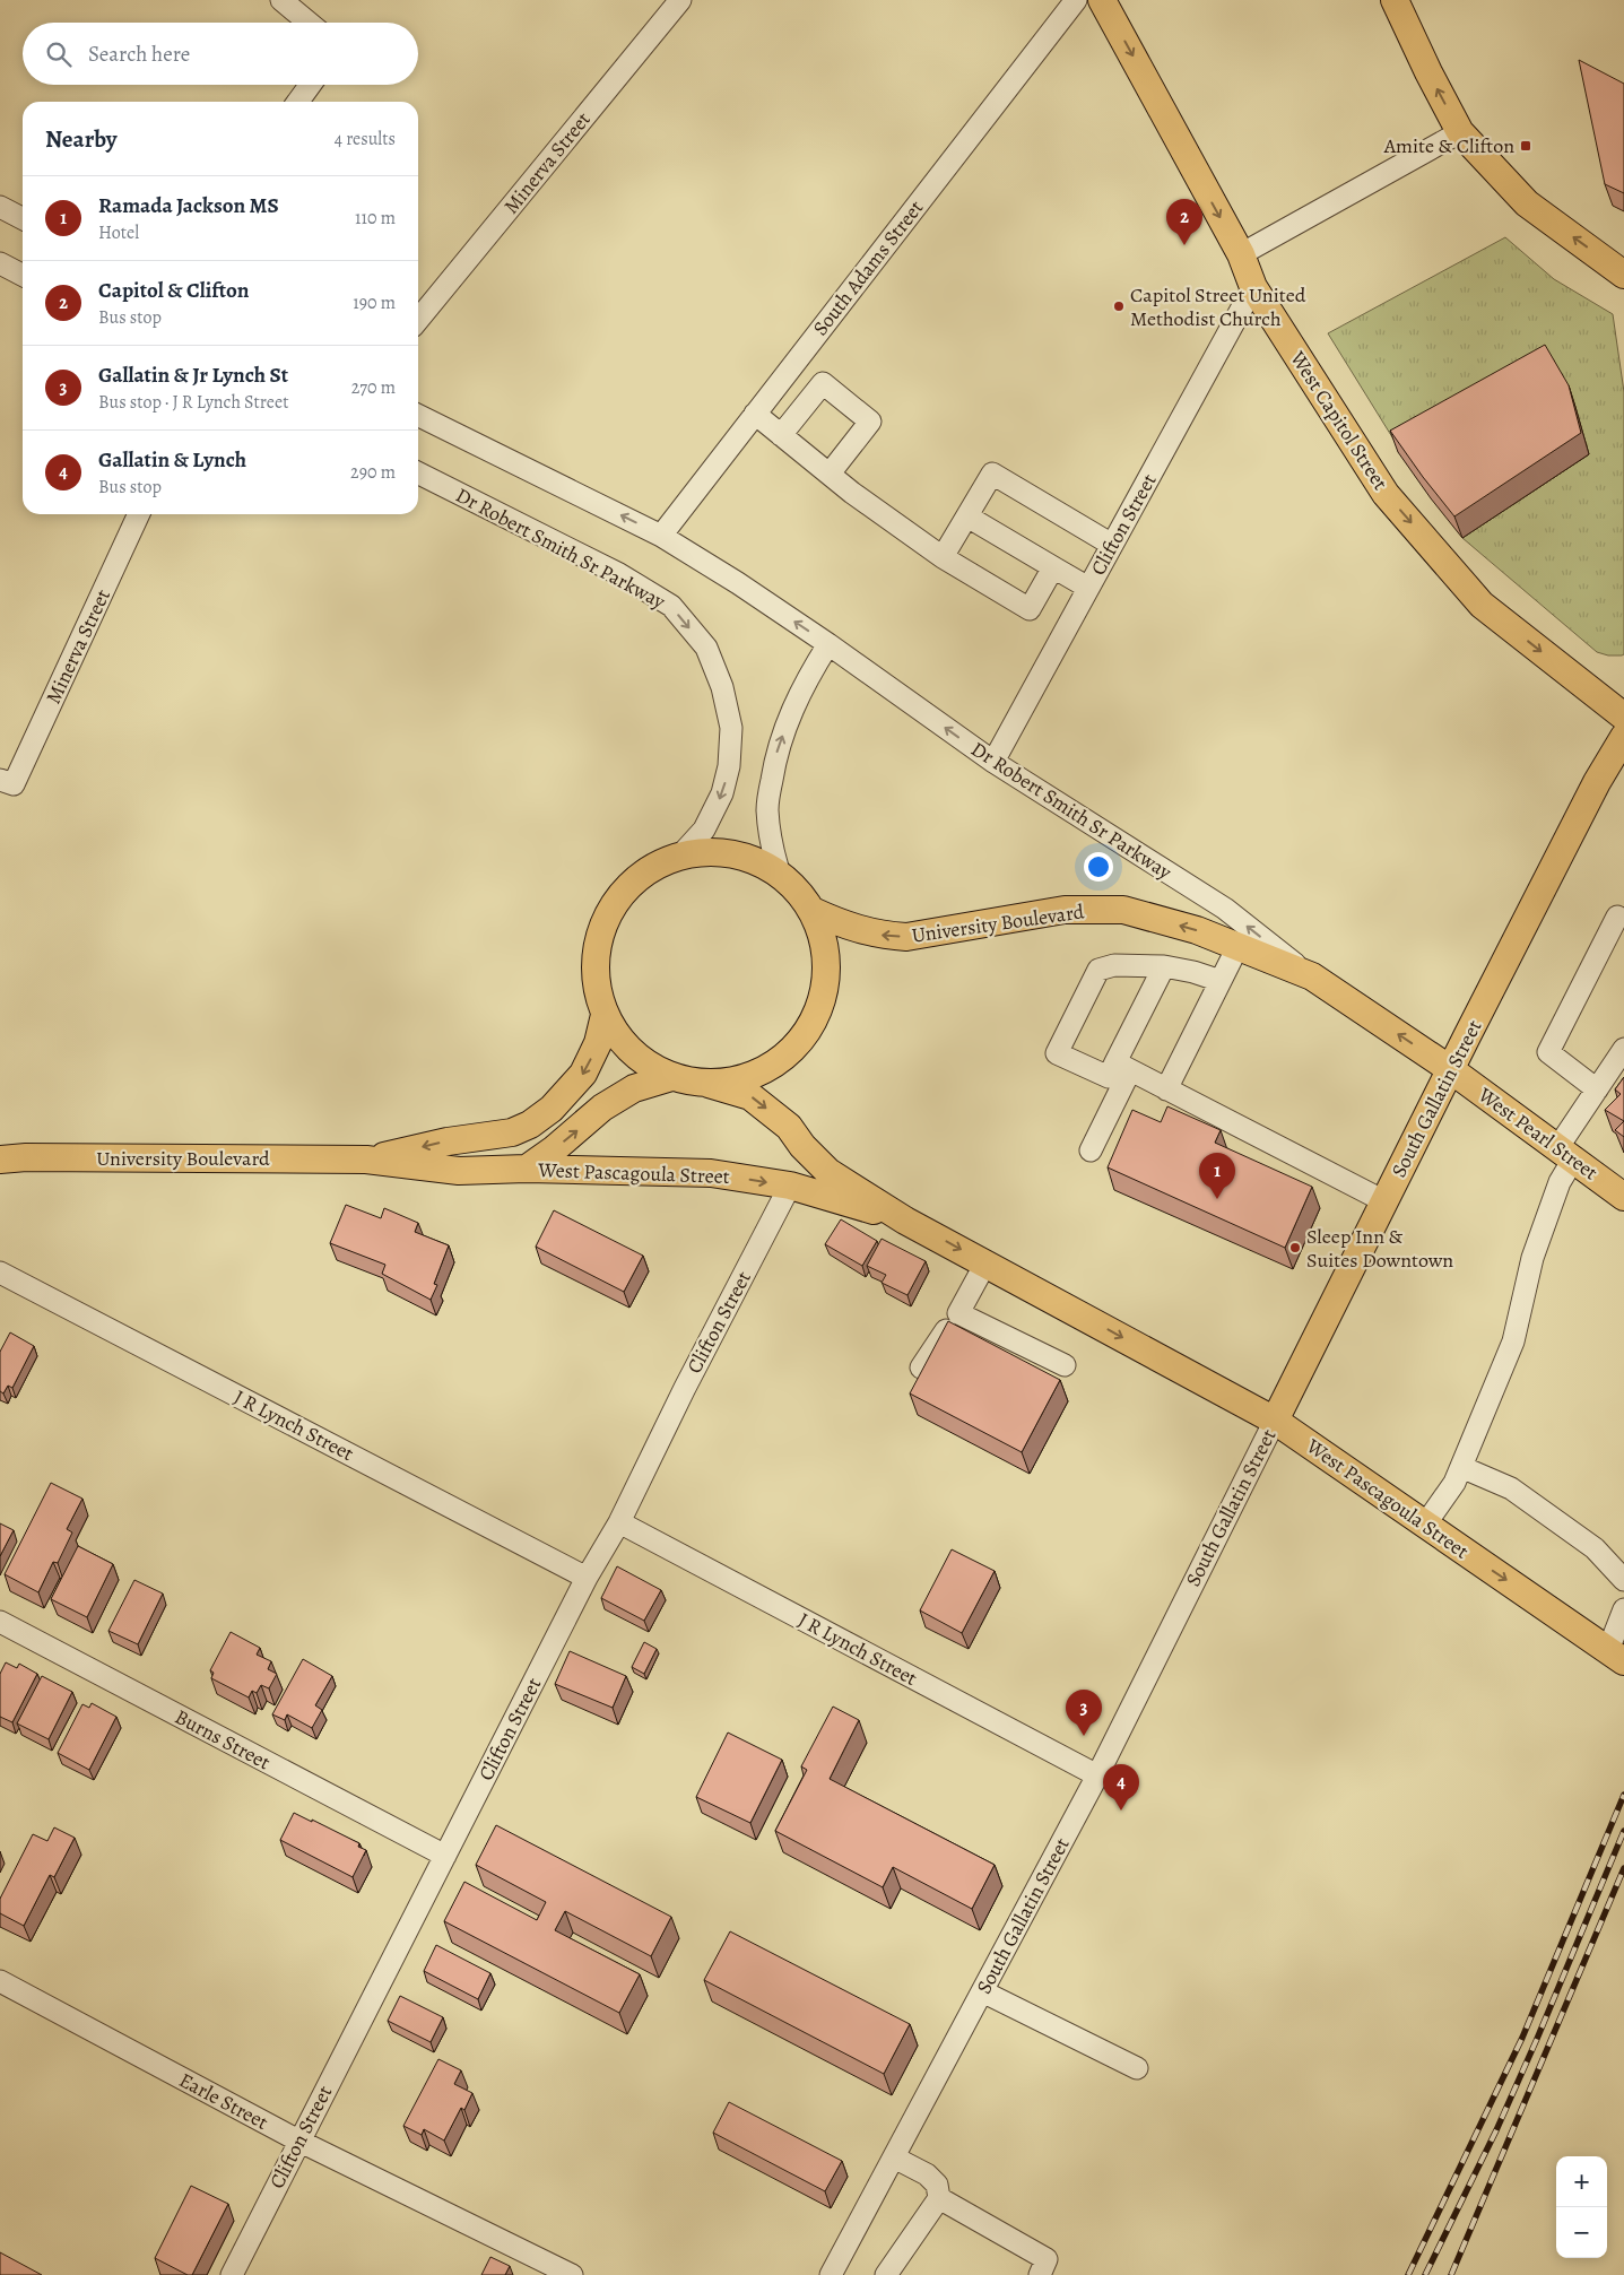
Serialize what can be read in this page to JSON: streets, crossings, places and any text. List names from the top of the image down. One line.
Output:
{"streets":{"main road":["West Capitol Street","University Boulevard","South Gallatin Street","West Pearl Street","West Pascagoula Street"],"street":["Minerva Street","South Adams Street","Clifton Street","Dr Robert Smith Sr Parkway","J R Lynch Street","Burns Street","Earle Street"]},"crossings":[["South Adams Street","Dr Robert Smith Sr Parkway"],["West Capitol Street","Clifton Street"],["Clifton Street","Dr Robert Smith Sr Parkway"],["Clifton Street","West Pascagoula Street"],["Clifton Street","J R Lynch Street"],["Clifton Street","Burns Street"],["Clifton Street","Earle Street"],["Dr Robert Smith Sr Parkway","University Boulevard"],["Dr Robert Smith Sr Parkway","West Pearl Street"],["University Boulevard","West Pearl Street"],["University Boulevard","West Pascagoula Street"],["South Gallatin Street","West Pearl Street"],["South Gallatin Street","West Pascagoula Street"],["South Gallatin Street","J R Lynch Street"]],"one_way":["West Capitol Street","West Pearl Street","West Pascagoula Street"],"places":{"transit":["Amite & Clifton"],"other":["Capitol Street United Methodist Church","Sleep Inn & Suites Downtown"]},"page":{"search":"Search here","heading":["Nearby","4 results"],"list":[{"mark":"1","name":"Ramada Jackson MS","note":"Hotel","value":"110 m"},{"mark":"2","name":"Capitol & Clifton","note":"Bus stop","value":"190 m"},{"mark":"3","name":"Gallatin & Jr Lynch St","note":"Bus stop · J R Lynch Street","value":"270 m"},{"mark":"4","name":"Gallatin & Lynch","note":"Bus stop","value":"290 m"}],"pins":["2","1","3","4"],"map_buttons":["+","−"]}}
